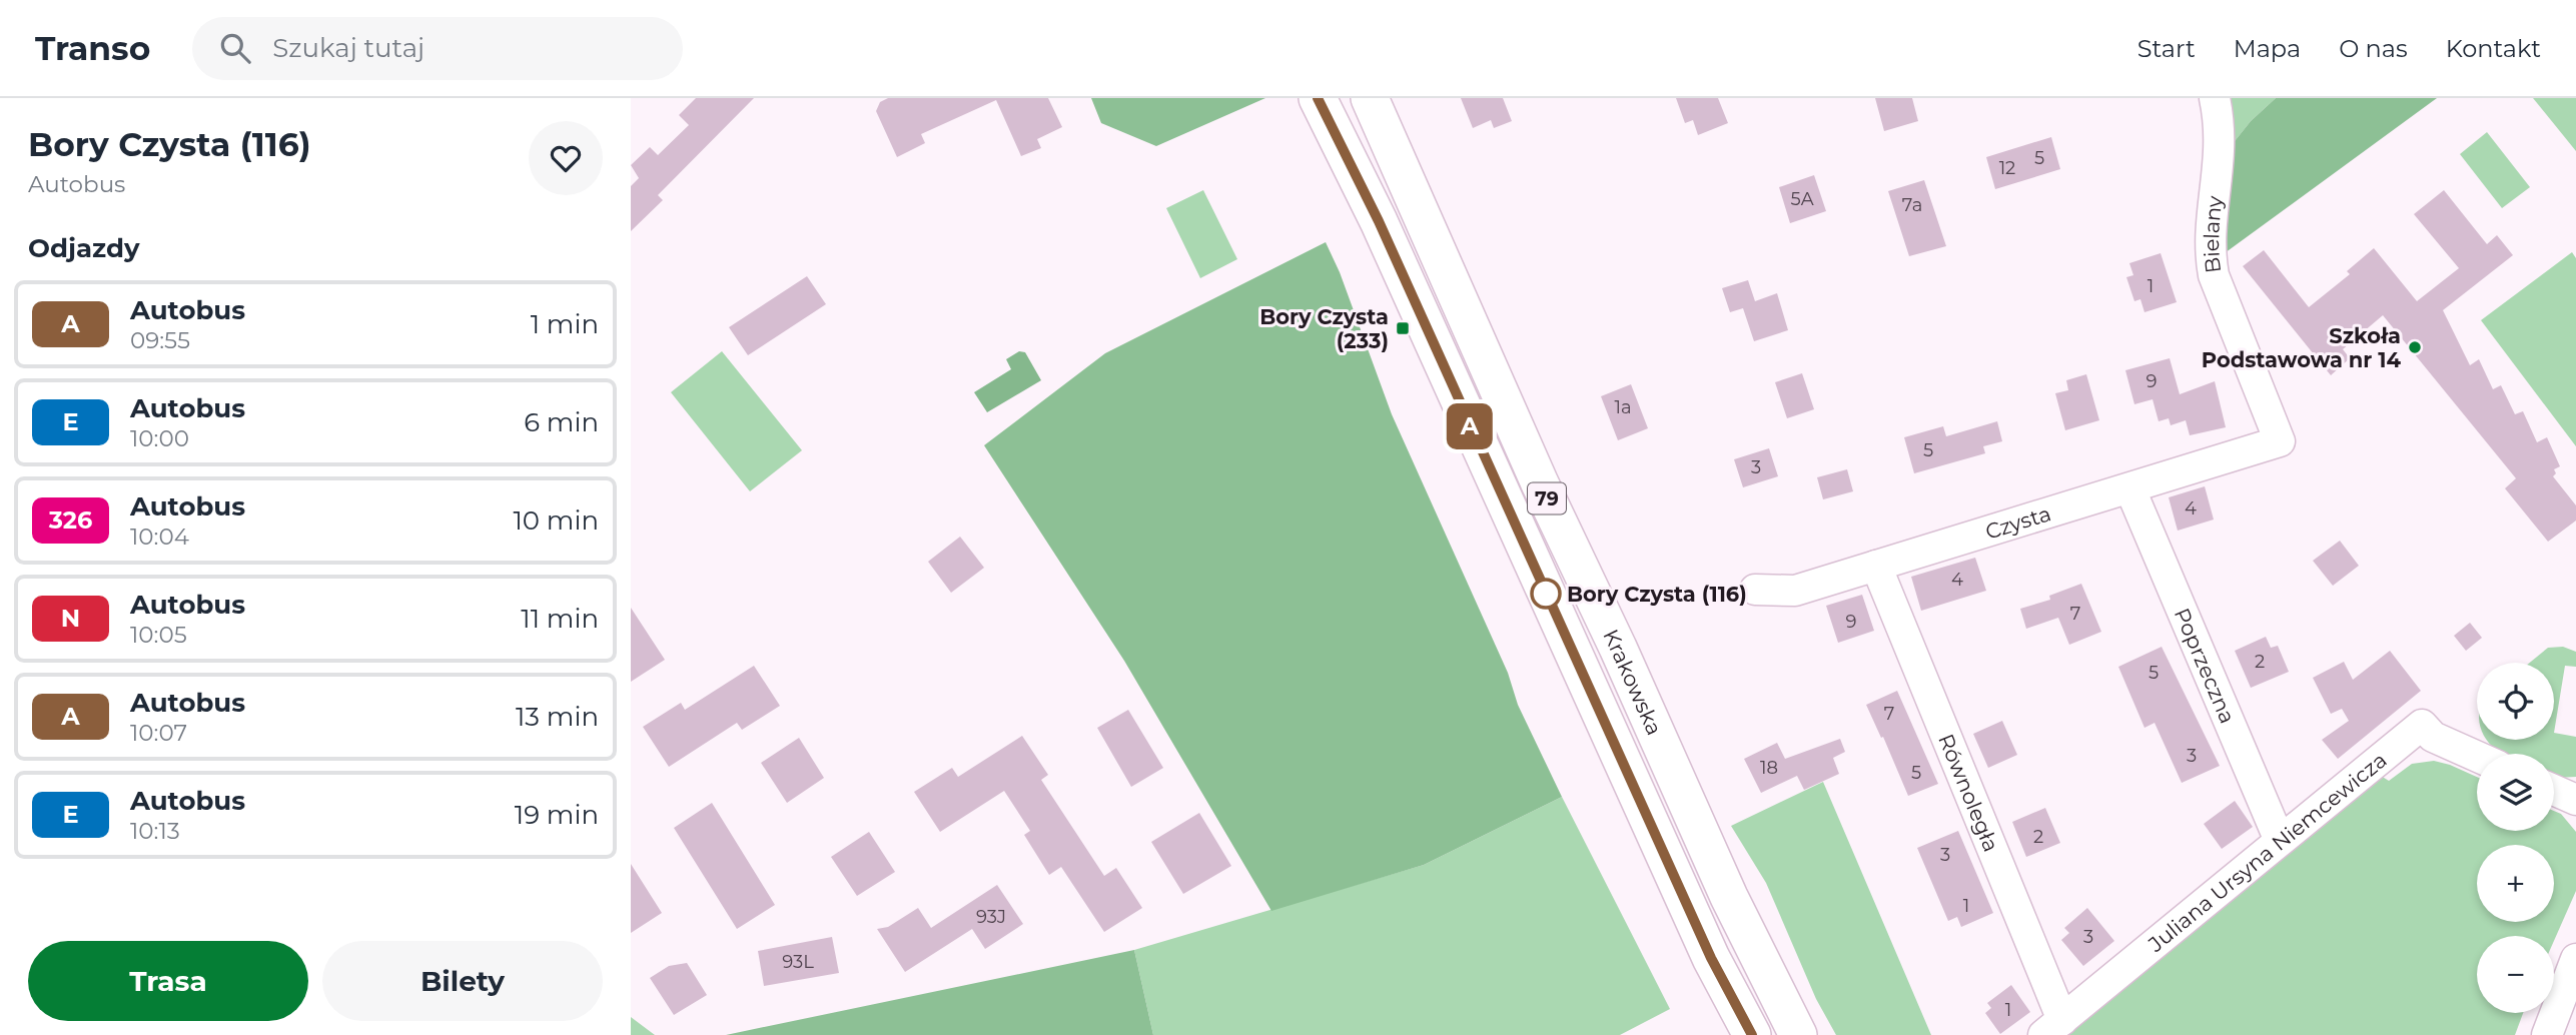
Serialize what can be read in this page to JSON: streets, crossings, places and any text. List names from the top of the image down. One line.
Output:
{"streets":{"main road":["79","Krakowska"],"street":["Bielany","Czysta","Poprzeczna","Równoległa","Juliana Ursyna Niemcewicza"]},"crossings":[["Bielany","Czysta"],["Czysta","Poprzeczna"],["Czysta","Równoległa"],["Poprzeczna","Juliana Ursyna Niemcewicza"],["Równoległa","Juliana Ursyna Niemcewicza"]],"places":{"transit":["Bory Czysta (233)"],"other":["Szkoła Podstawowa nr 14","Bory Czysta (116)"]},"lines":["bus line A"],"house_numbers":["5","12","5A","7a","1","9","1a","5","3","4","4","7","9","2","5","7","3","18","5","2","3","1","93J","3","93L","1"],"page":{"header":"Transo","search":"Szukaj tutaj","nav":["Start","Mapa","O nas","Kontakt"],"heading":[["Bory Czysta (116)","Autobus"],"Odjazdy"],"on_map":"A","list":[{"mark":"A","name":"Autobus","note":"09:55","value":"1 min"},{"mark":"E","name":"Autobus","note":"10:00","value":"6 min"},{"mark":"326","name":"Autobus","note":"10:04","value":"10 min"},{"mark":"N","name":"Autobus","note":"10:05","value":"11 min"},{"mark":"A","name":"Autobus","note":"10:07","value":"13 min"},{"mark":"E","name":"Autobus","note":"10:13","value":"19 min"}],"map_buttons":["+","−"],"buttons":["Trasa","Bilety"]}}
